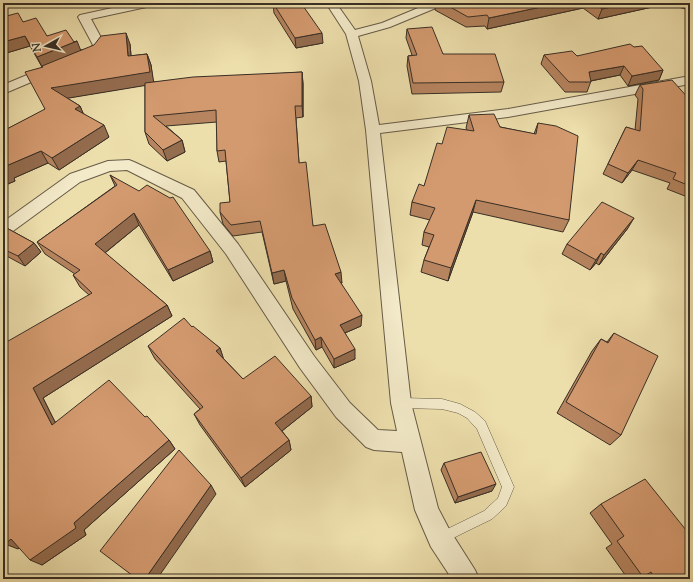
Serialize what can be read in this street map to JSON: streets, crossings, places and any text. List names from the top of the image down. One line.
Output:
{"north":"left"}
